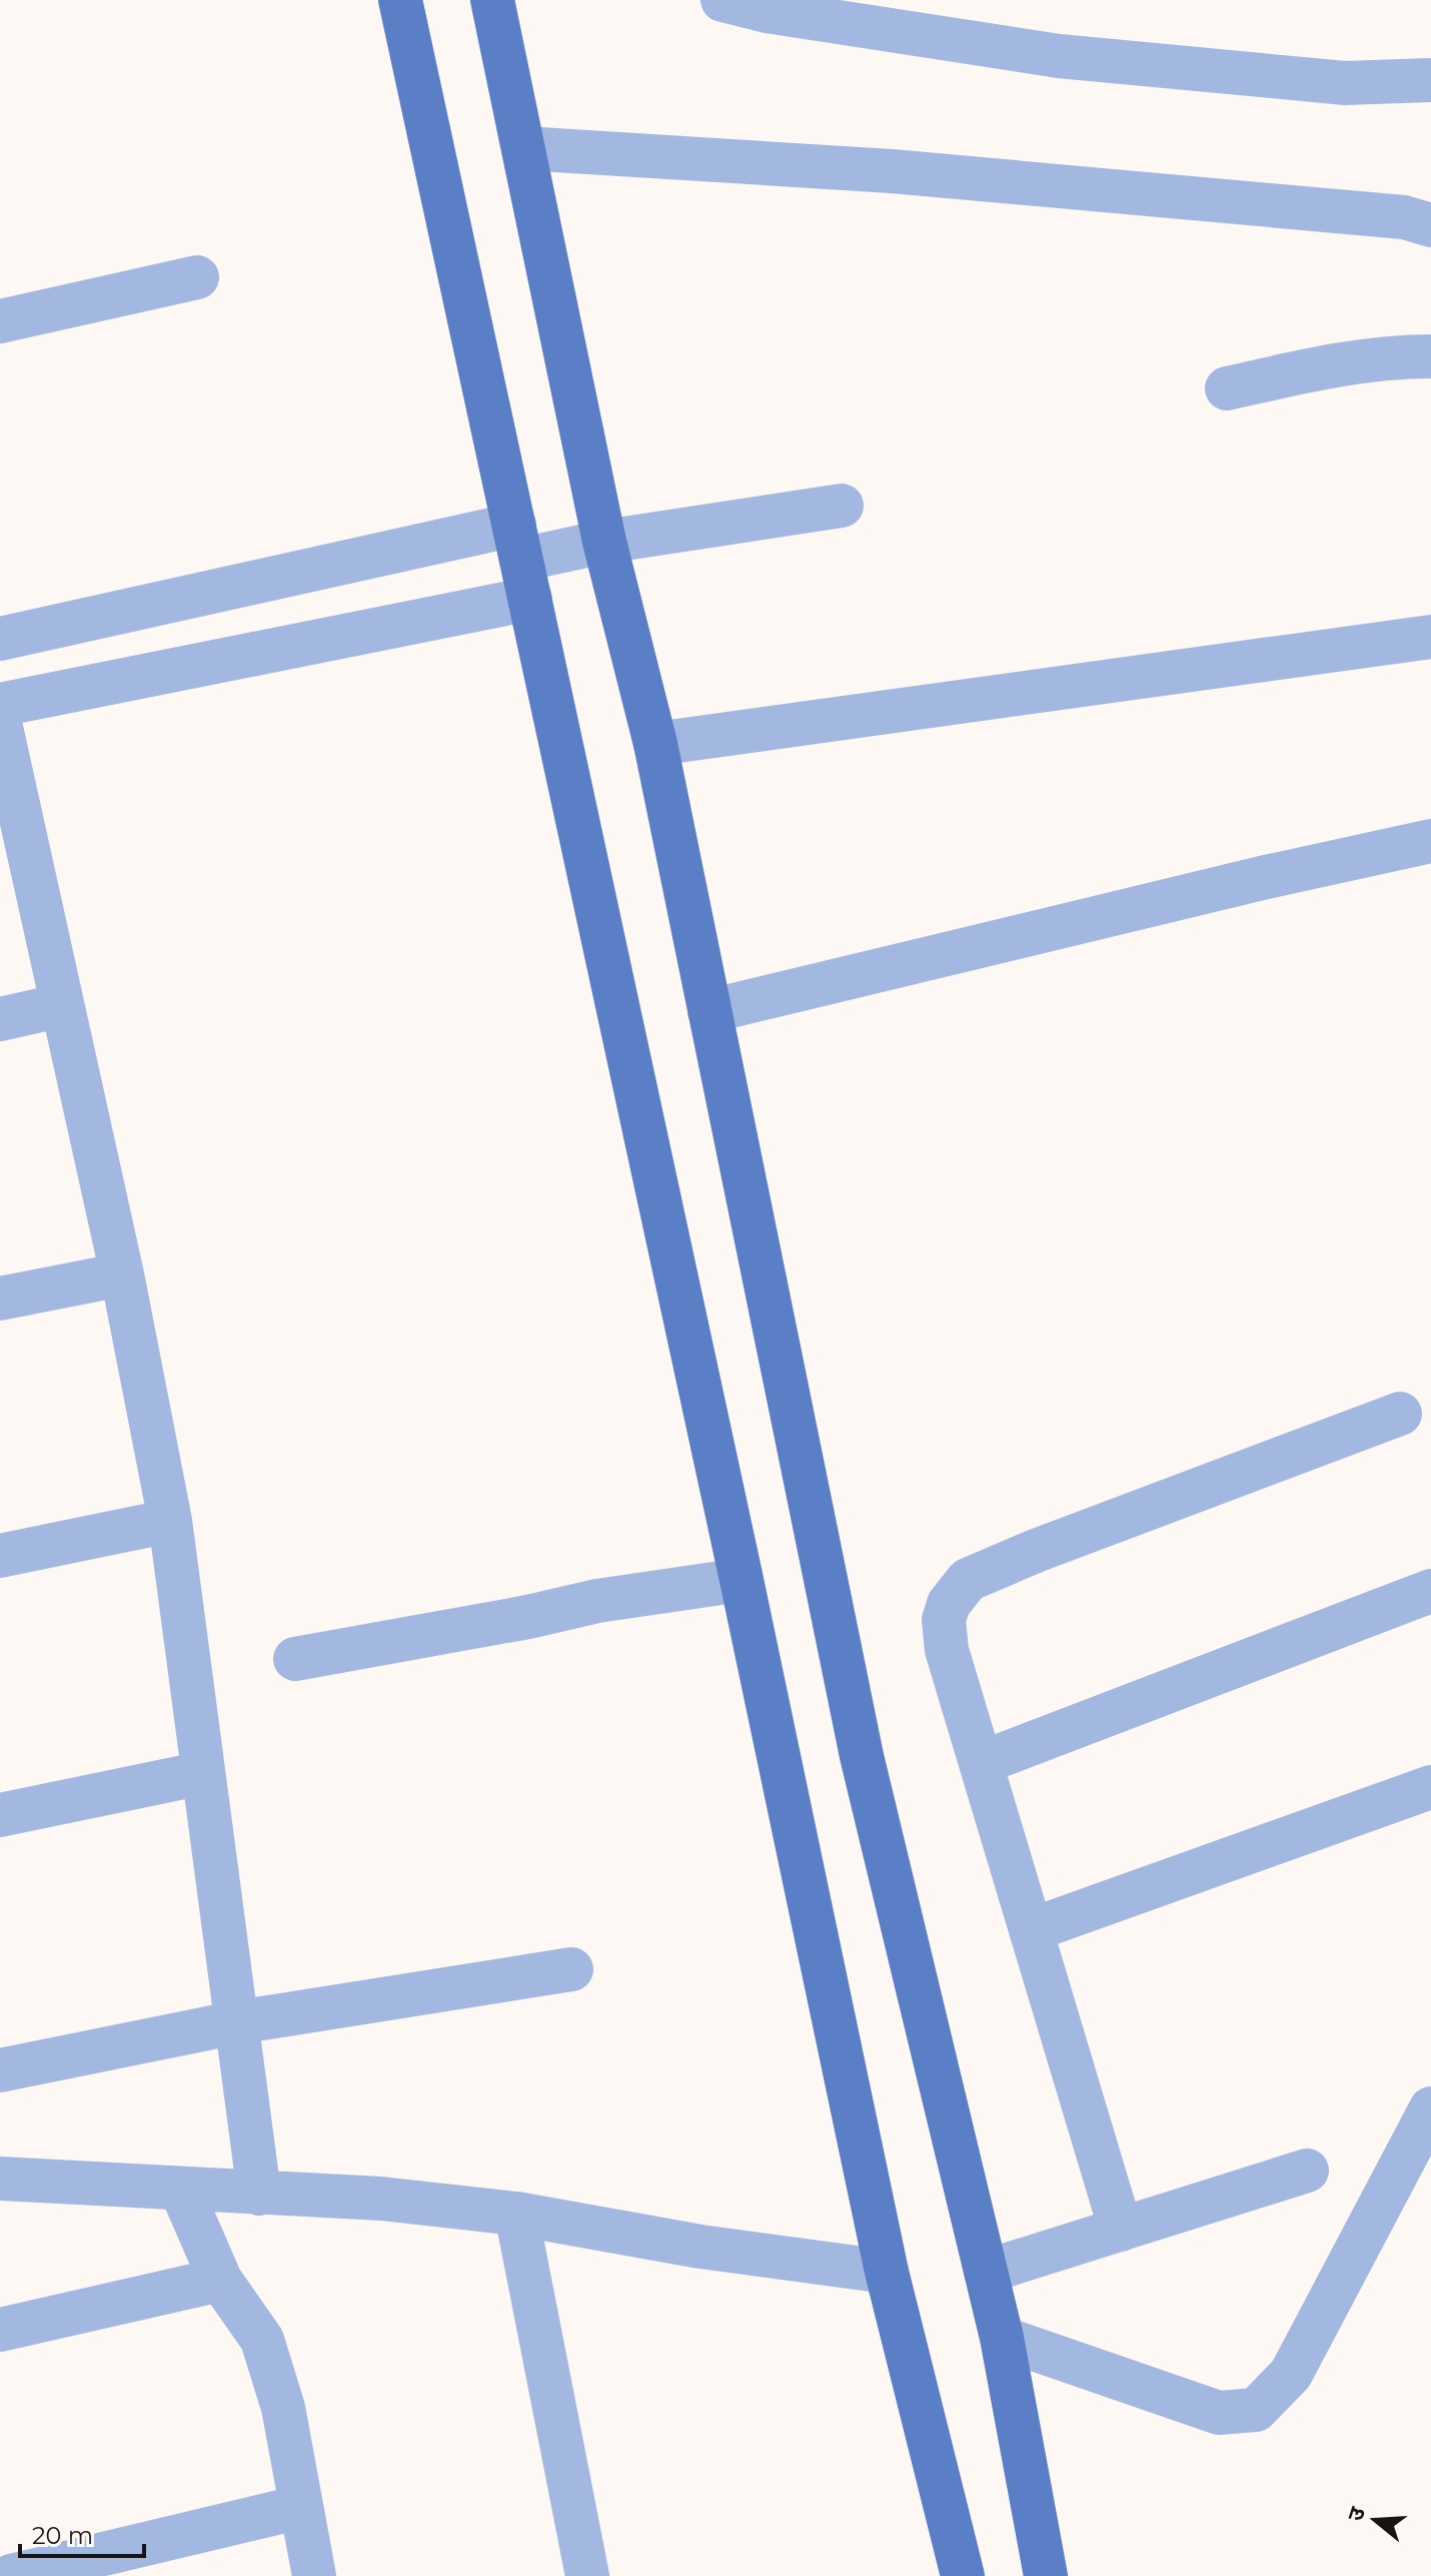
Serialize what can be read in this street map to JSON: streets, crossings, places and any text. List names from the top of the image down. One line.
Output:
{"scale_bar":"20 m","north":"left"}
